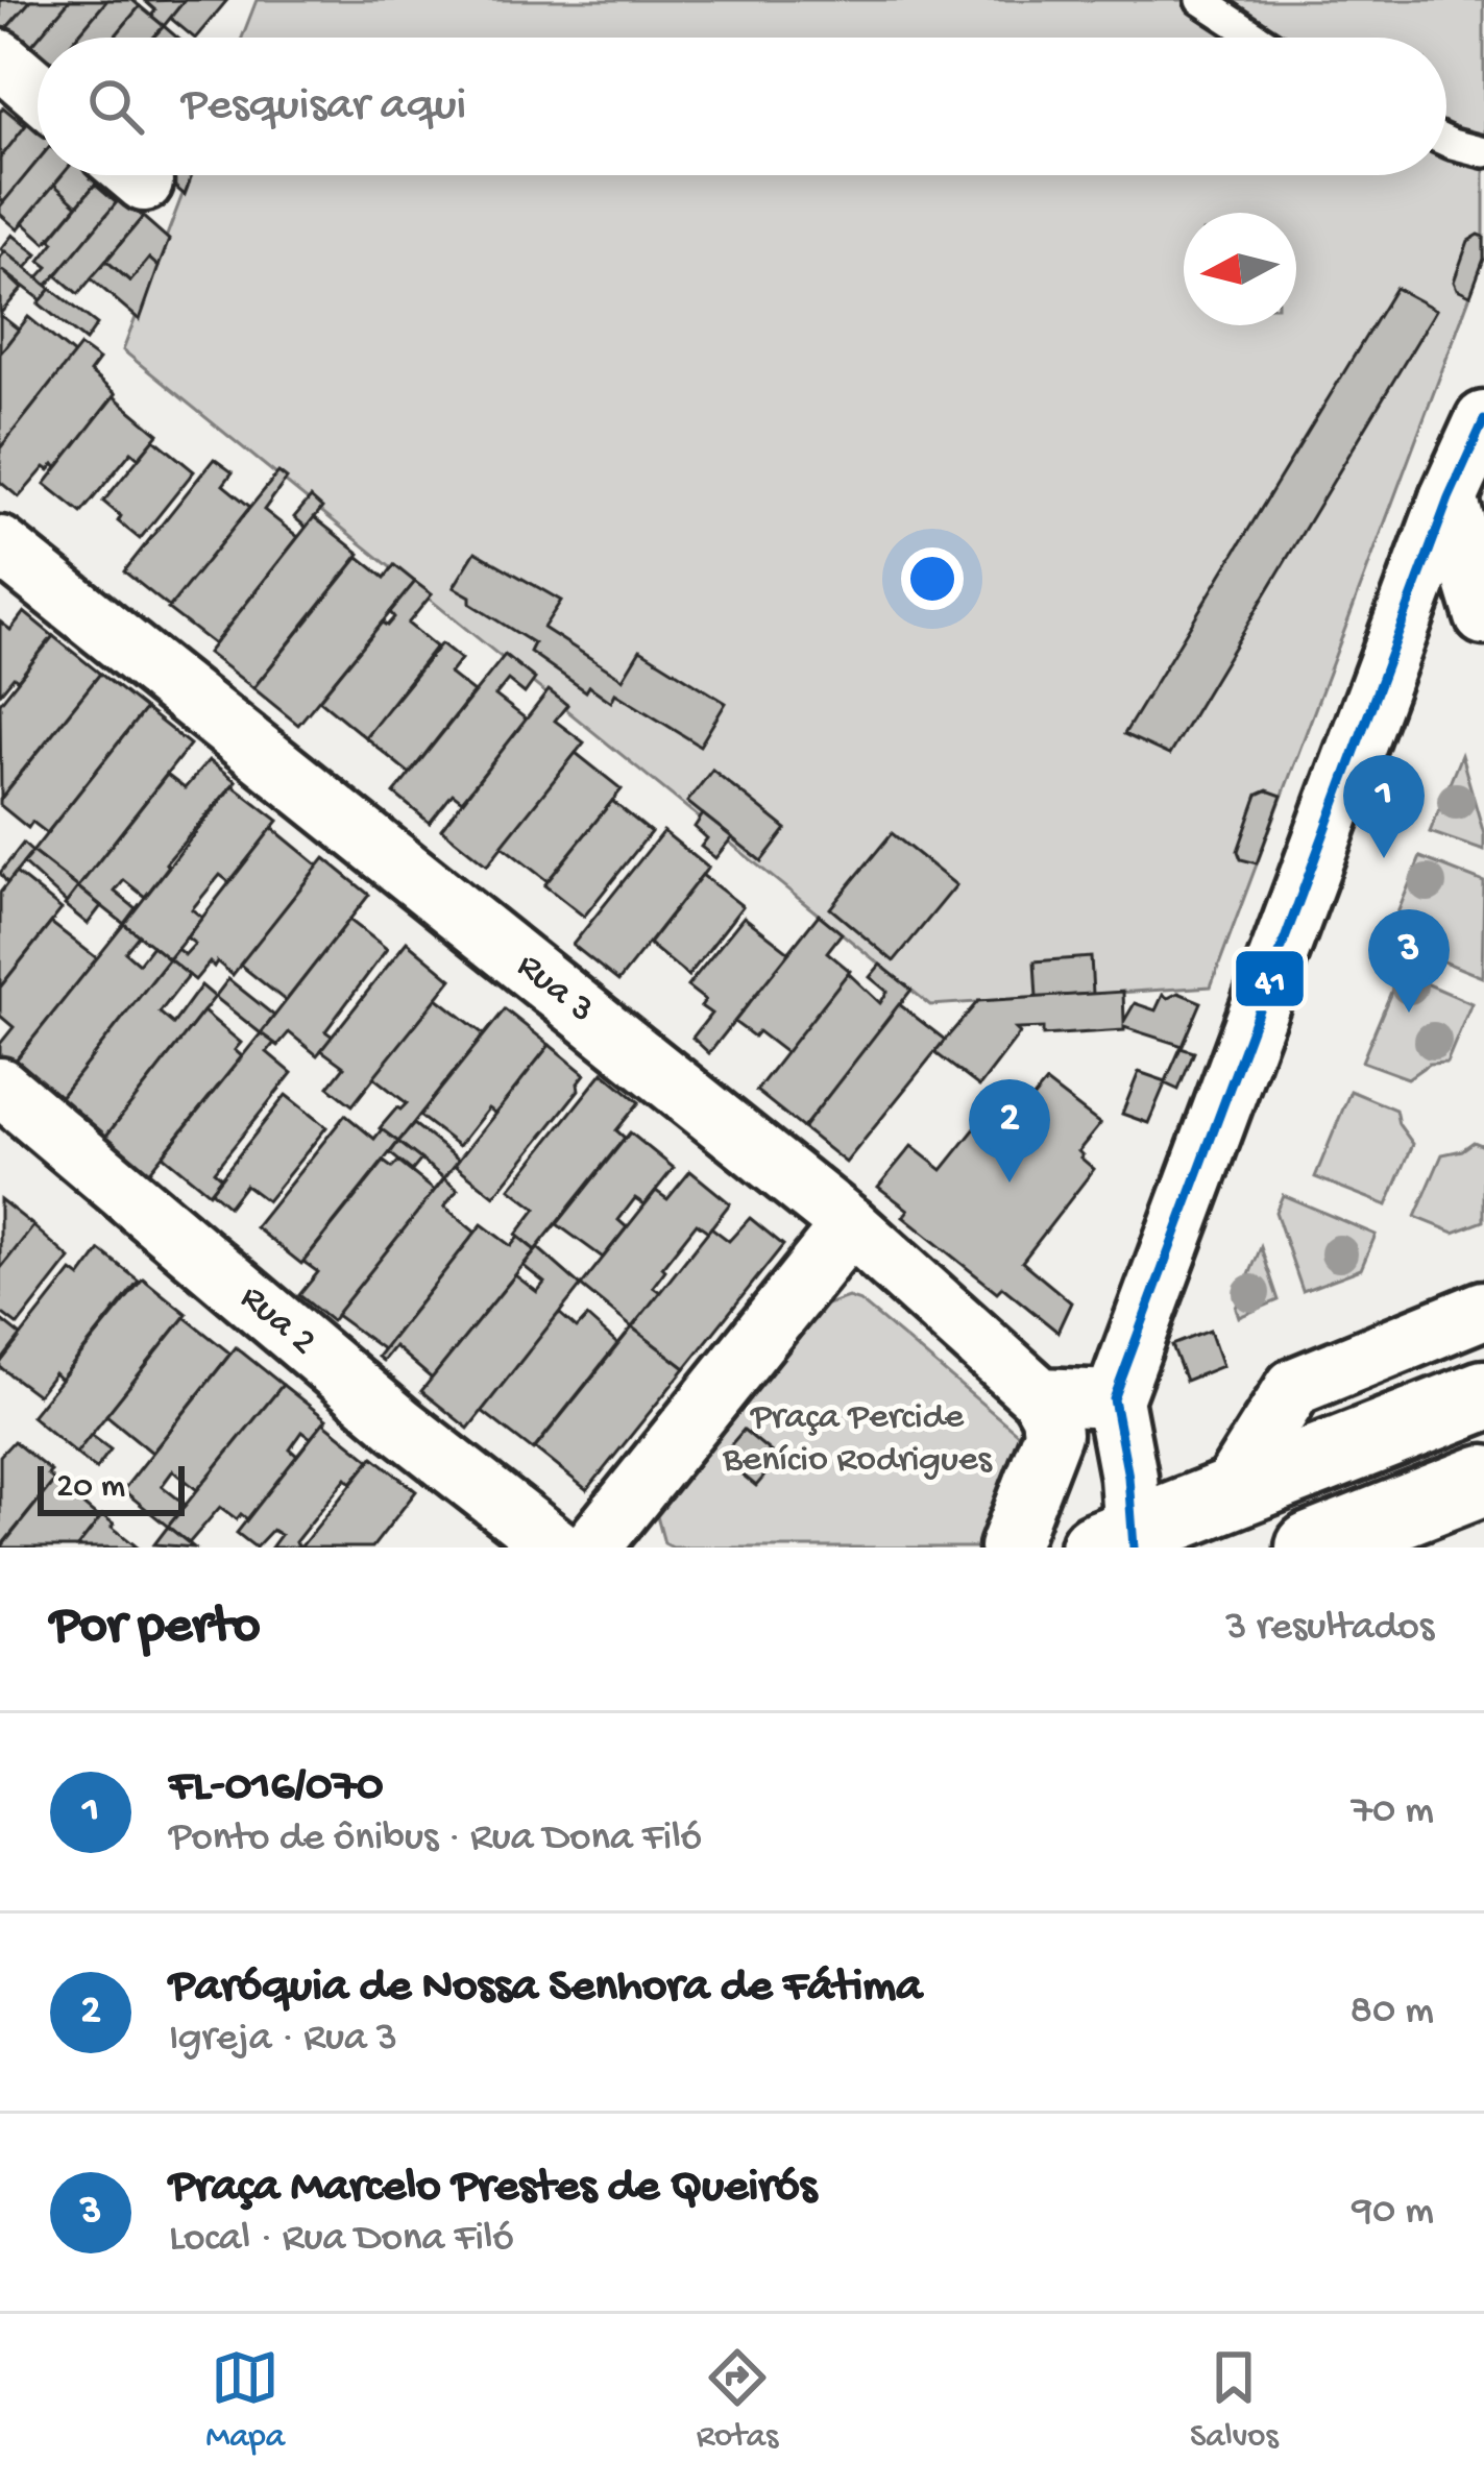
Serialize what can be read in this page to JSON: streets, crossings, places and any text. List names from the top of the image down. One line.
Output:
{"streets":{"street":["Rua 3","Rua 2"]},"parks":["Praça Percide Benício Rodrigues"],"lines":["transit line 41"],"scale_bar":"20 m","north":"left","page":{"search":"Pesquisar aqui","pins":["1","3","2"],"scale":"20 m","heading":["Por perto","3 resultados"],"list":[{"mark":"1","name":"FL-016/070","note":"Ponto de ônibus · Rua Dona Filó","value":"70 m"},{"mark":"2","name":"Paróquia de Nossa Senhora de Fátima","note":"Igreja · Rua 3","value":"80 m"},{"mark":"3","name":"Praça Marcelo Prestes de Queirós","note":"Local · Rua Dona Filó","value":"90 m"}],"nav":["Mapa","Rotas","Salvos"]}}
